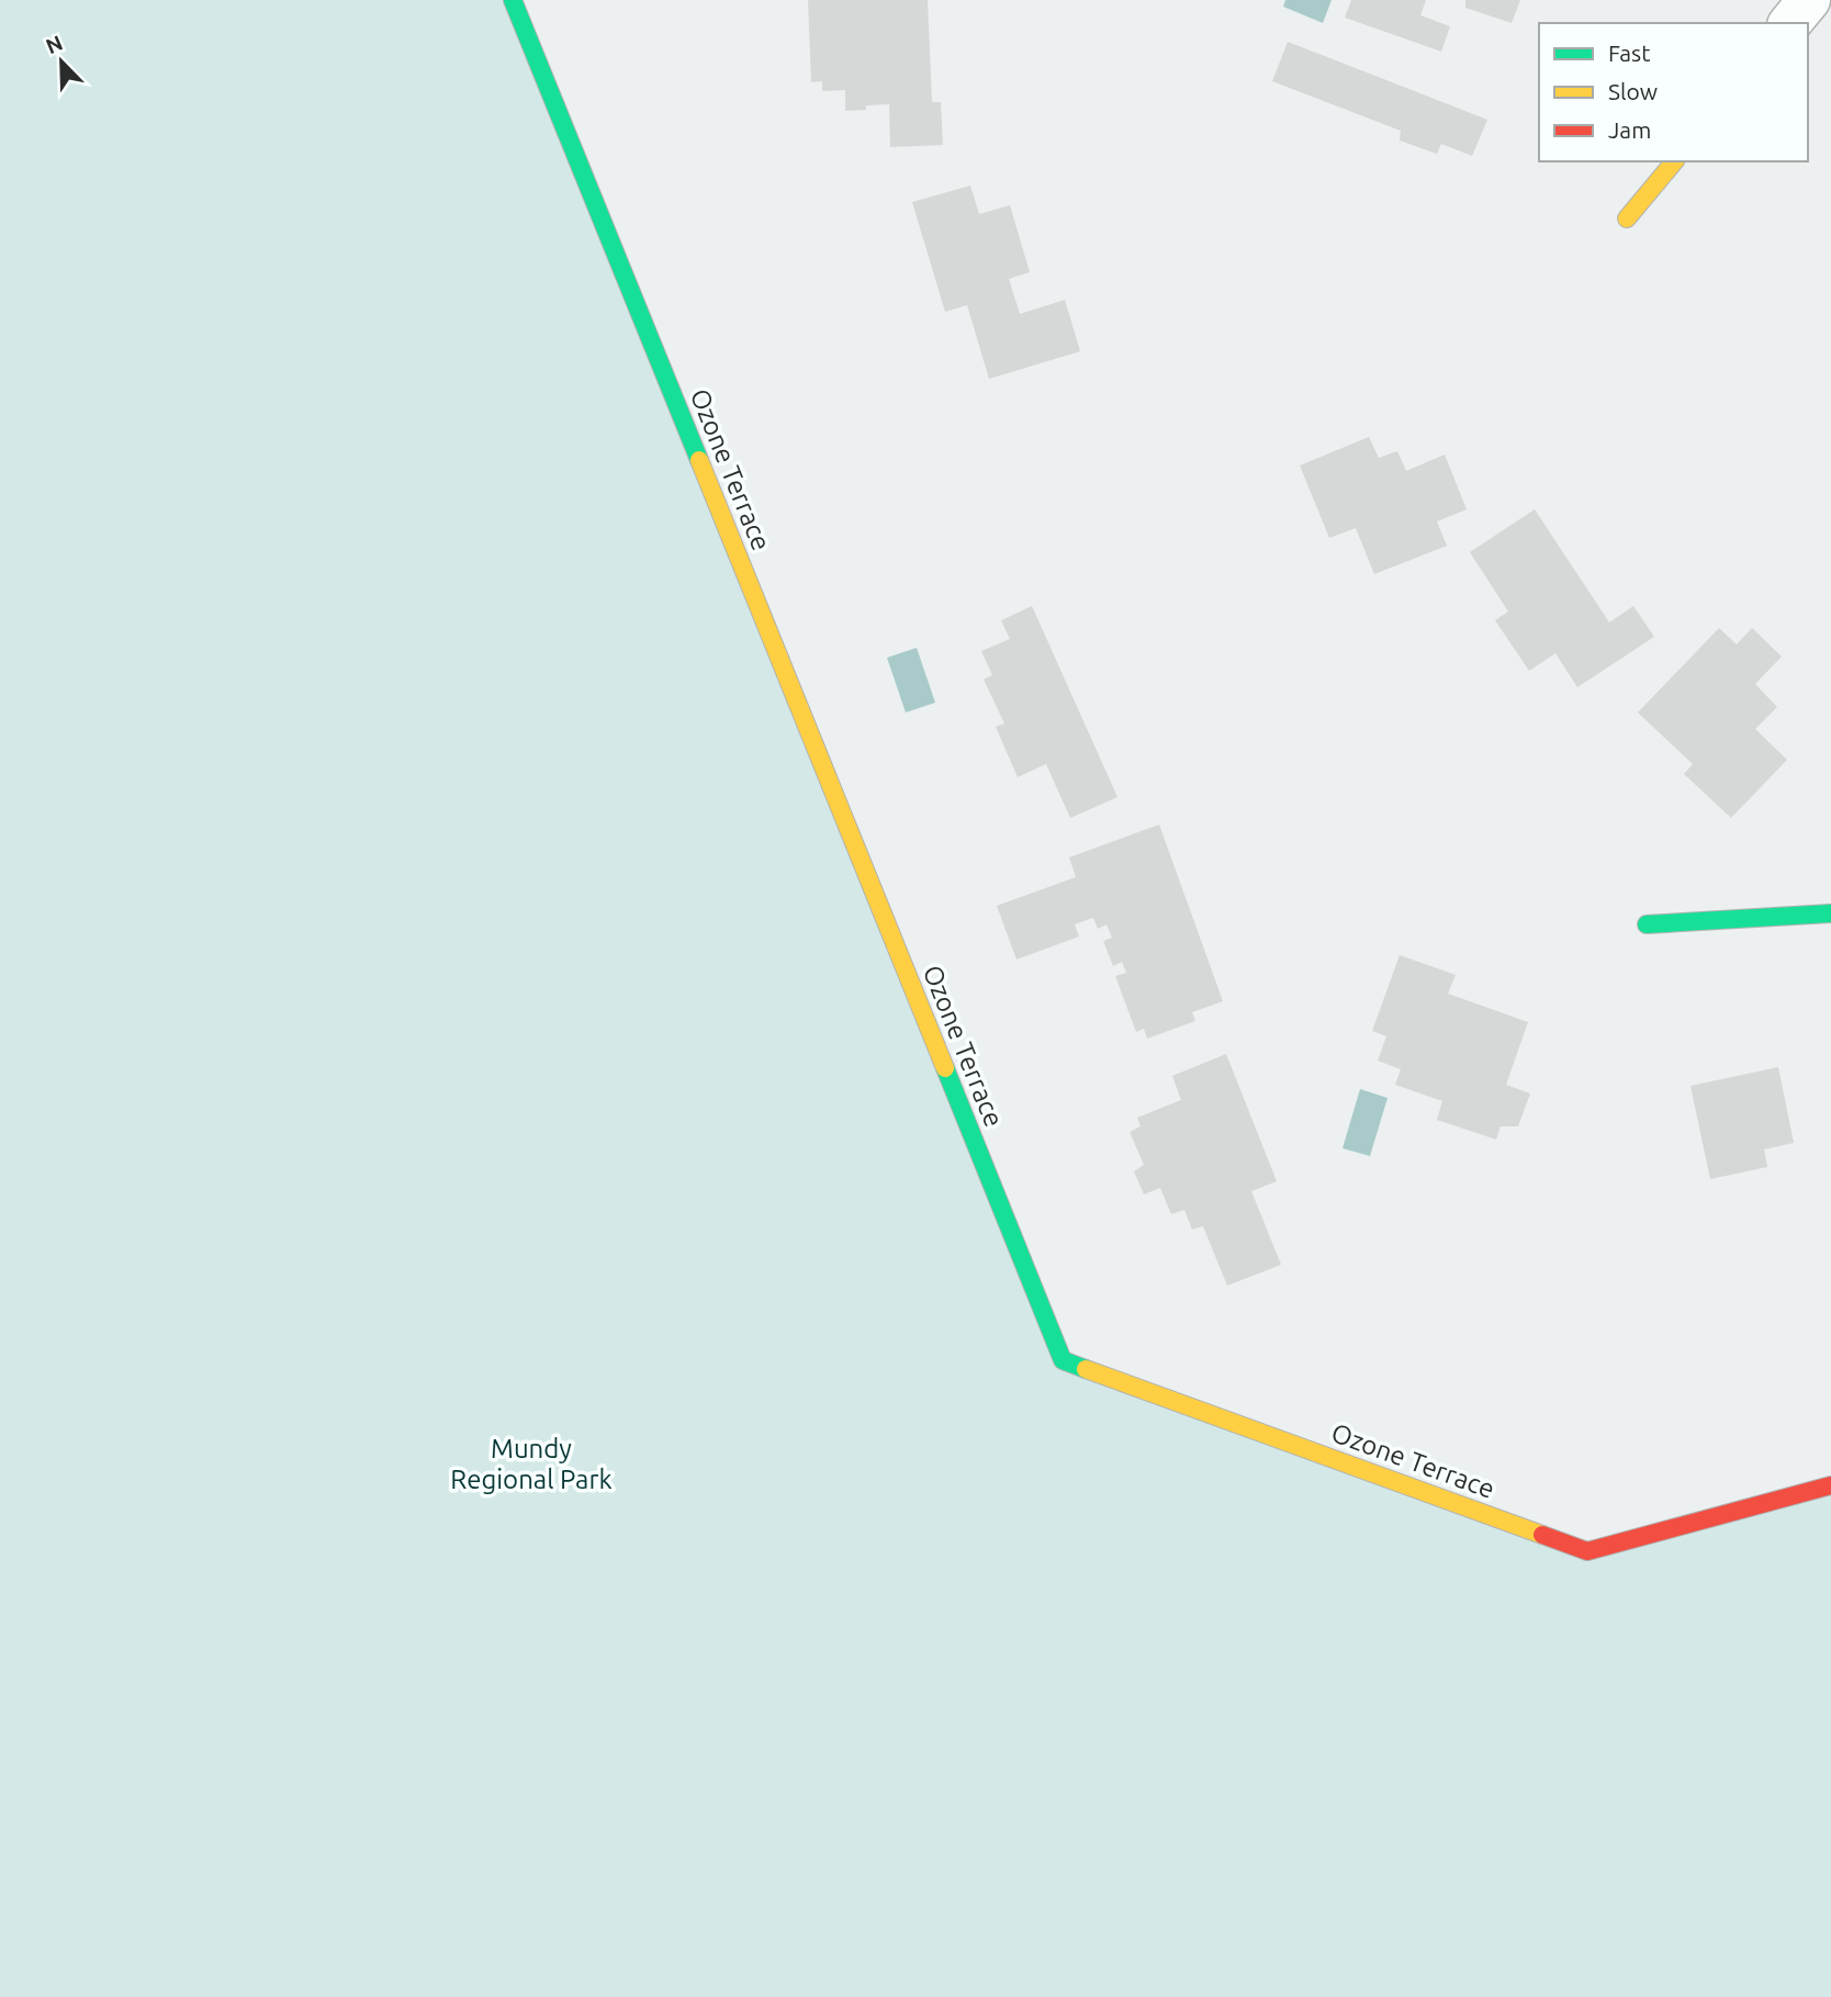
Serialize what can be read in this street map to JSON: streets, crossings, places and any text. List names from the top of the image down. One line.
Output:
{"streets":{"street":["Ozone Terrace"]},"parks":["Mundy Regional Park"],"legend":["Fast","Slow","Jam"],"north":"top left"}
